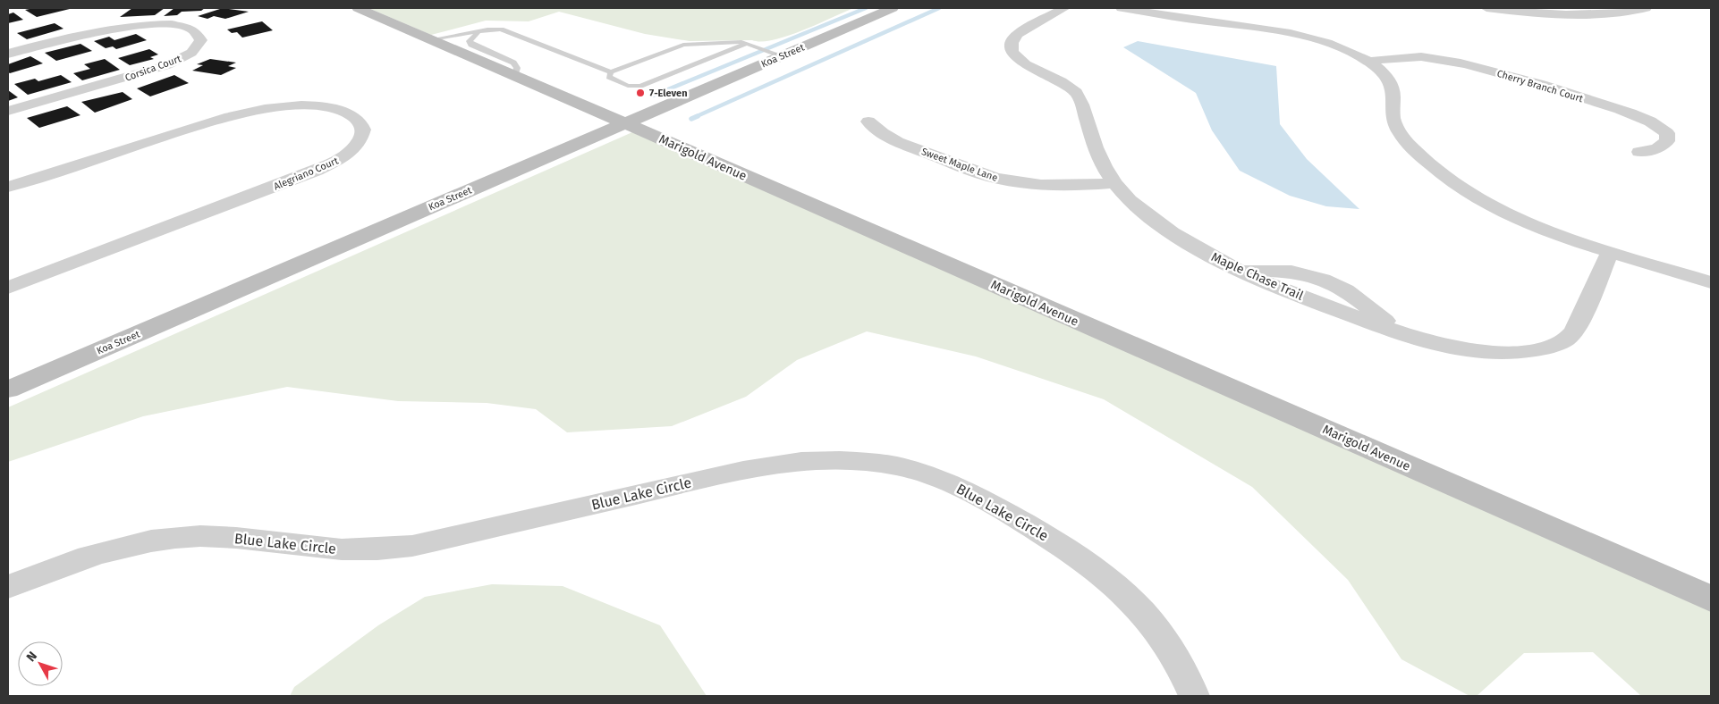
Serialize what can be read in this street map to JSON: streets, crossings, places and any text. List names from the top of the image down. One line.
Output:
{"streets":{"main road":["Koa Street","Marigold Avenue"],"street":["Corsica Court","Cherry Branch Court","Sweet Maple Lane","Alegriano Court","Maple Chase Trail","Blue Lake Circle"]},"crossings":[["Koa Street","Marigold Avenue"],["Sweet Maple Lane","Maple Chase Trail"]],"places":["7-Eleven"],"north":"top left"}
